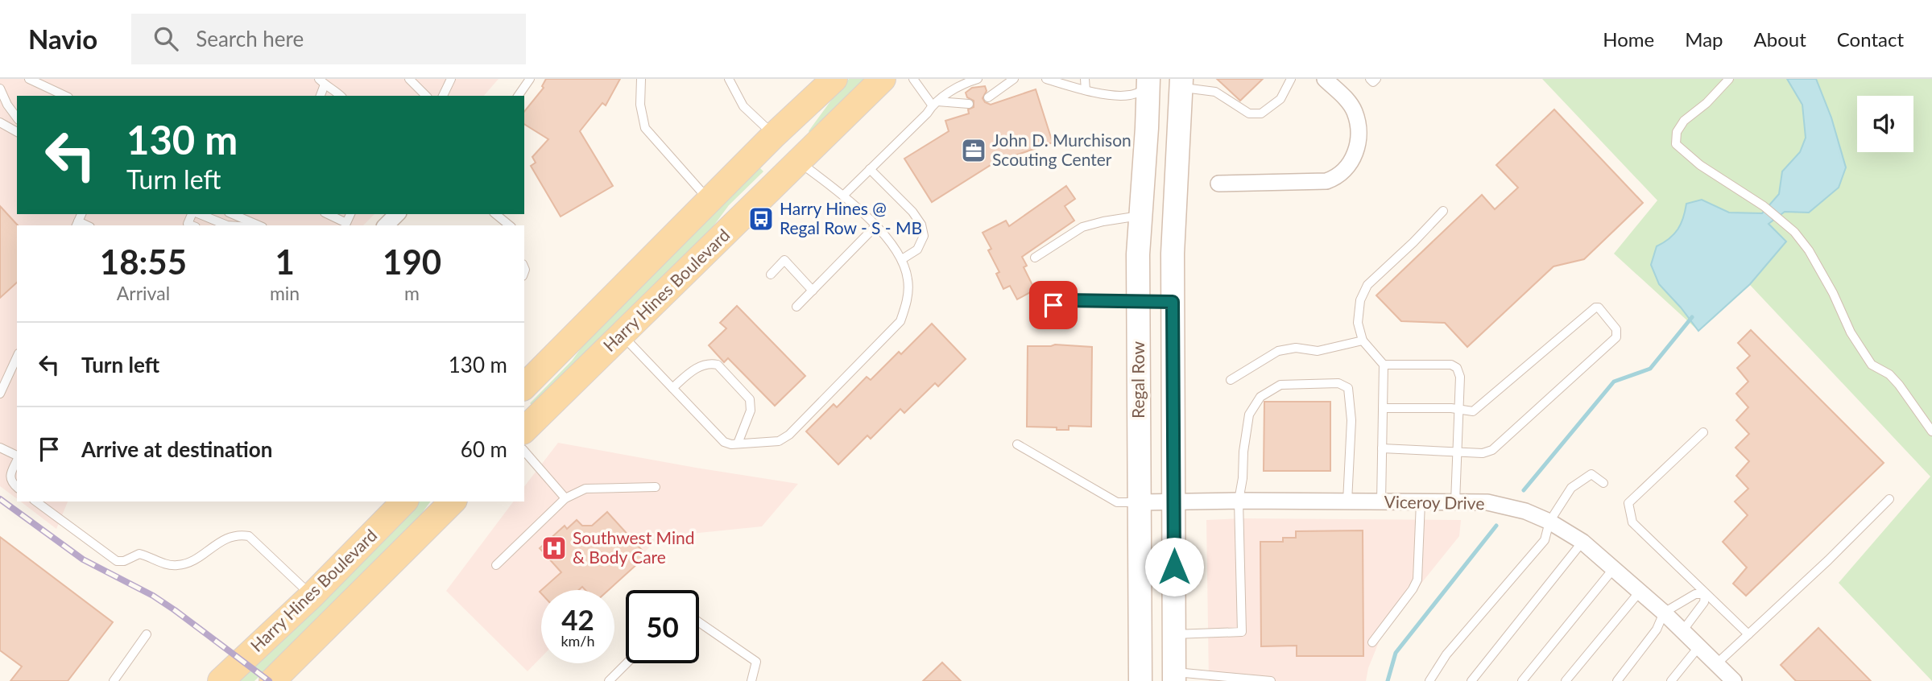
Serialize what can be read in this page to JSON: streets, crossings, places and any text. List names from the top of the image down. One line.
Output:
{"streets":{"main road":["Harry Hines Boulevard","Regal Row"],"street":["Viceroy Drive"]},"crossings":[["Regal Row","Viceroy Drive"]],"places":{"office":["John D. Murchison Scouting Center"],"bus stop":["Harry Hines @ Regal Row - S - MB"],"hospital":["Southwest Mind & Body Care"]},"page":{"header":"Navio","search":"Search here","nav":["Home","Map","About","Contact"],"turn":["130 m","Turn left"],"eta":["18:55","Arrival","1","min","190","m"],"list":[{"name":"Turn left","value":"130 m"},{"name":"Arrive at destination","value":"60 m"}],"speed":"42 km/h","limit":"50"}}
